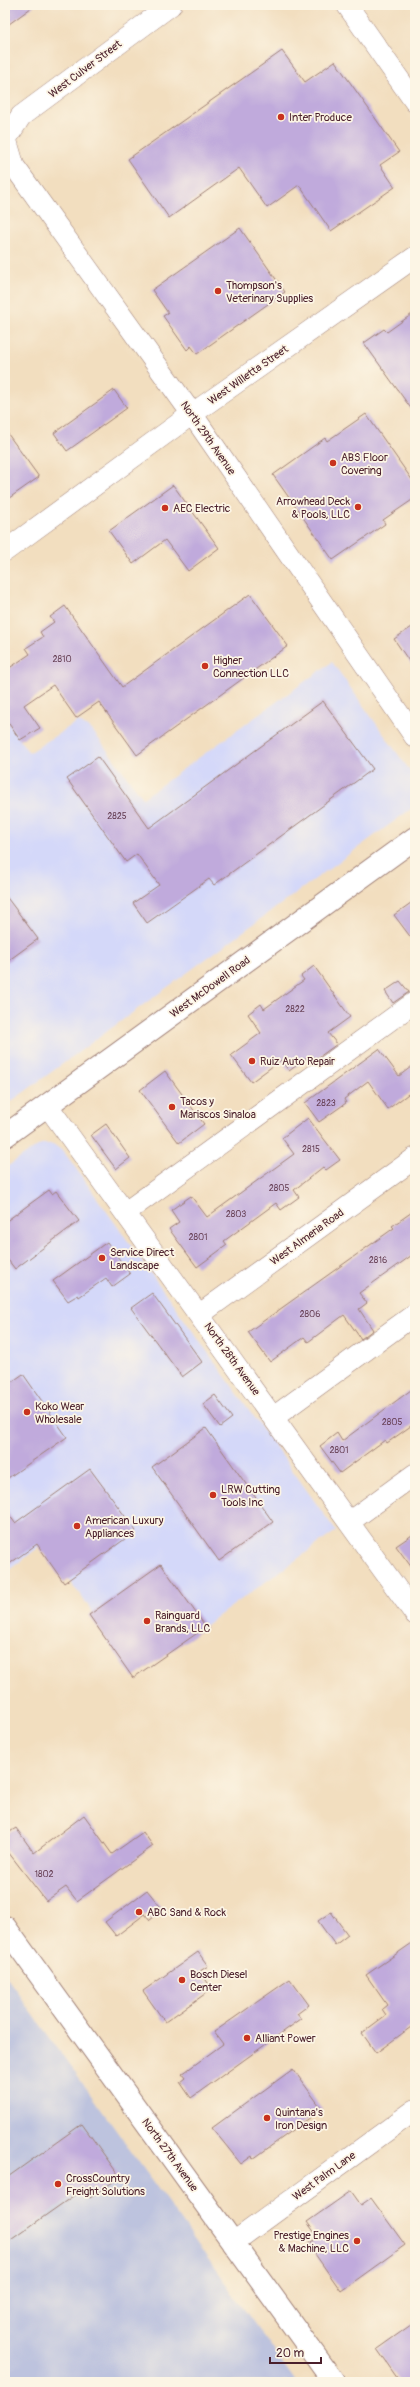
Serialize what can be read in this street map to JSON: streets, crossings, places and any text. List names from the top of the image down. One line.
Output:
{"streets":{"main road":["West McDowell Road","North 27th Avenue"],"street":["West Culver Street","West Willetta Street","North 29th Avenue","West Almeria Road","North 28th Avenue","West Palm Lane"]},"crossings":[["West Culver Street","North 29th Avenue"],["West Willetta Street","North 29th Avenue"],["West McDowell Road","North 28th Avenue"],["West Almeria Road","North 28th Avenue"],["North 27th Avenue","West Palm Lane"]],"places":["Inter Produce","Thompson's Veterinary Supplies","ABS Floor Covering","Arrowhead Deck & Pools, LLC","AEC Electric","Higher Connection LLC","Ruiz Auto Repair","Tacos y Mariscos Sinaloa","Service Direct Landscape","Koko Wear Wholesale","LRW Cutting Tools Inc","American Luxury Appliances","Rainguard Brands, LLC","ABC Sand & Rock","Bosch Diesel Center","Alliant Power","Quintana's Iron Design","CrossCountry Freight Solutions","Prestige Engines & Machine, LLC"],"house_numbers":["2810","2825","2822","2823","2815","2805","2803","2801","2816","2806","2805","2801","1802"],"scale_bar":"20 m"}
